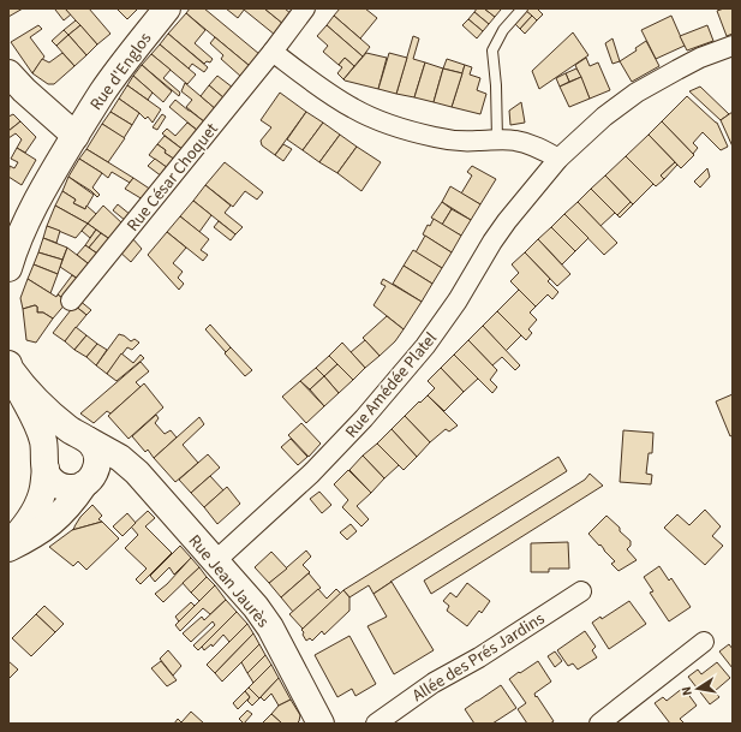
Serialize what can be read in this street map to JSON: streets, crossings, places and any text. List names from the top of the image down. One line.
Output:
{"streets":{"main road":["Rue d'Englos","Rue Jean Jaurès"],"street":["Rue César Choquet","Rue Amédée Platel","Allée des Prés Jardins"]},"crossings":[["Rue Amédée Platel","Rue Jean Jaurès"]],"north":"left"}
